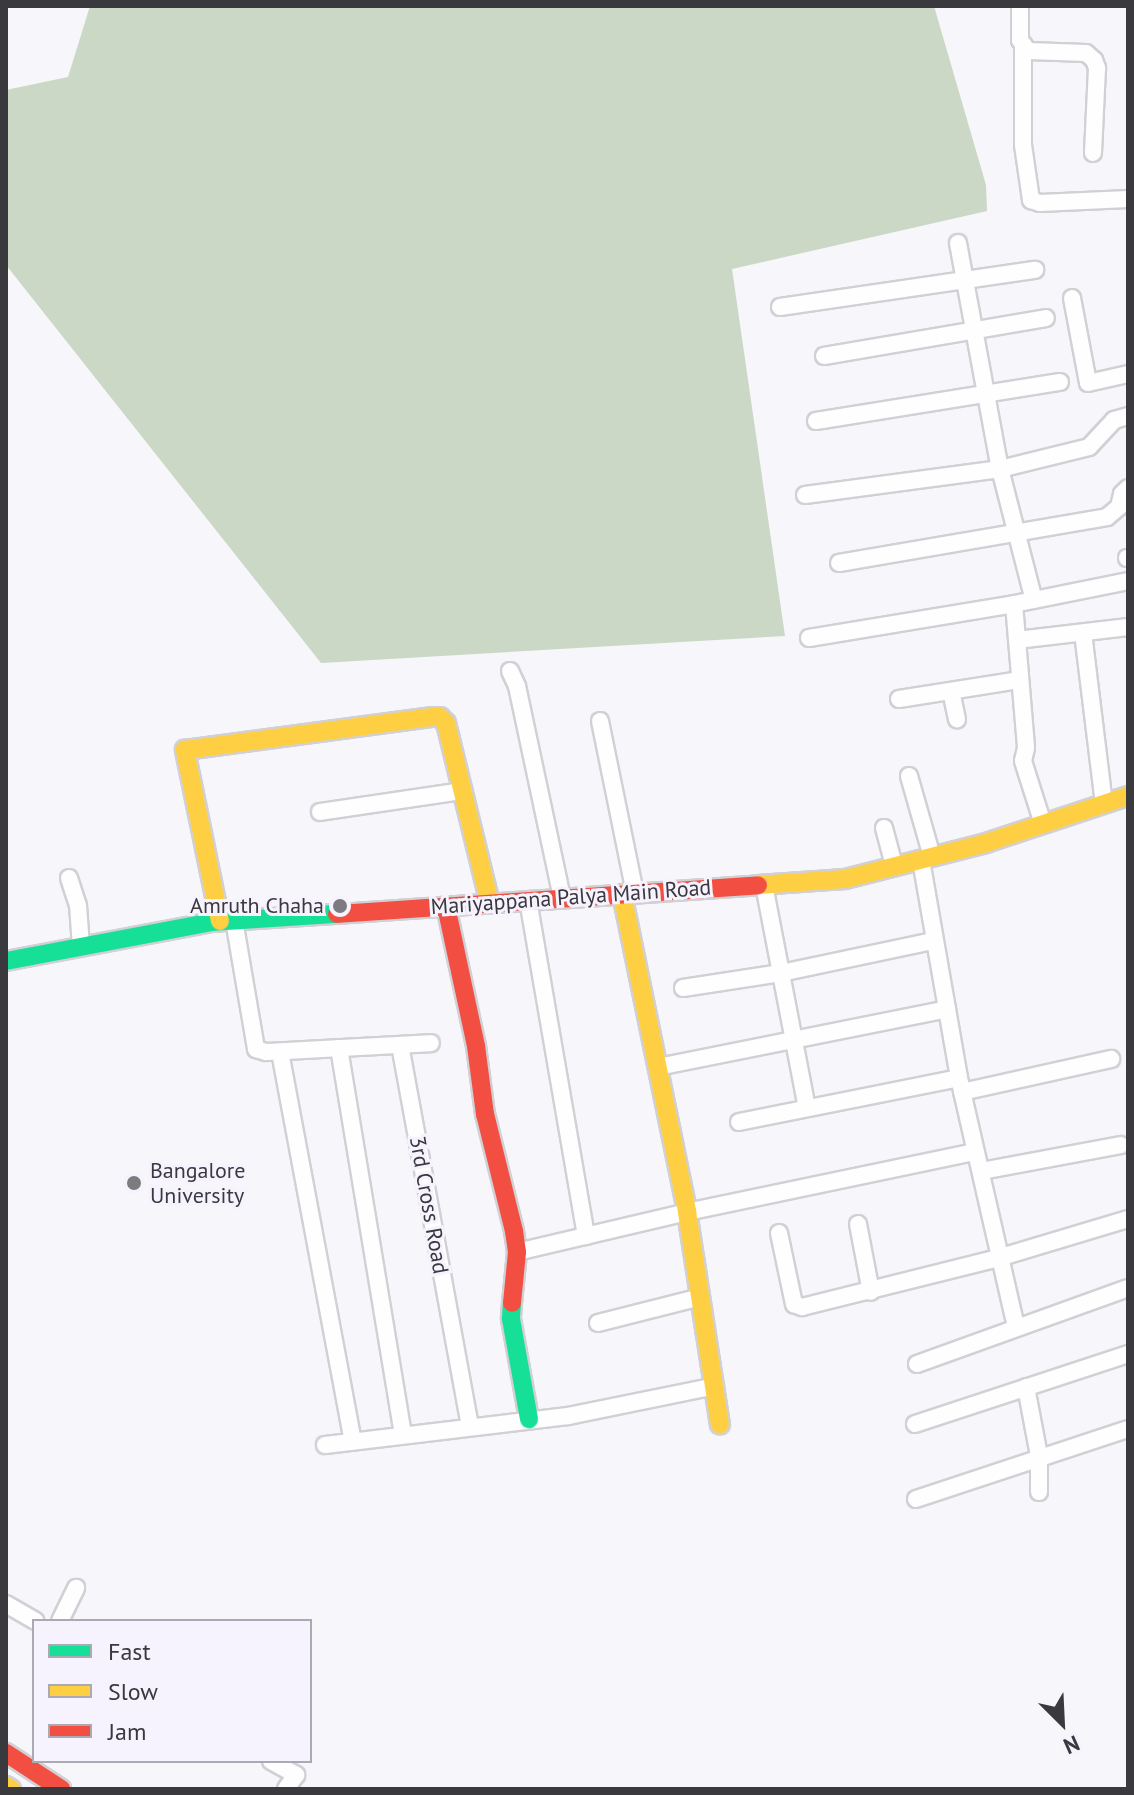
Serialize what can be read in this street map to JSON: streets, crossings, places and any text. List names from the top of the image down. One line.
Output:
{"streets":{"street":["Mariyappana Palya Main Road","3rd Cross Road"]},"places":["Amruth Chaha","Bangalore University"],"legend":["Fast","Slow","Jam"],"north":"bottom right"}
